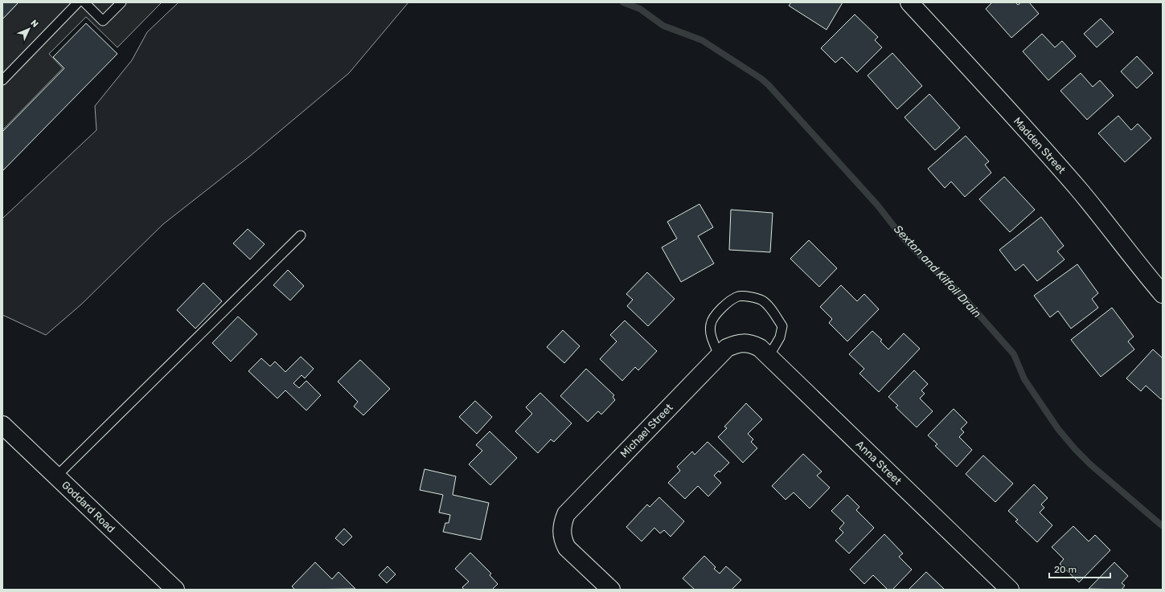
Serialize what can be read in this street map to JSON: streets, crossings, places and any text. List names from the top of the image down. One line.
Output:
{"streets":{"street":["Madden Street","Michael Street","Anna Street","Goddard Road"]},"crossings":[["Michael Street","Anna Street"]],"water":["Sexton and Kilfoil Drain"],"scale_bar":"20 m","north":"top right"}
